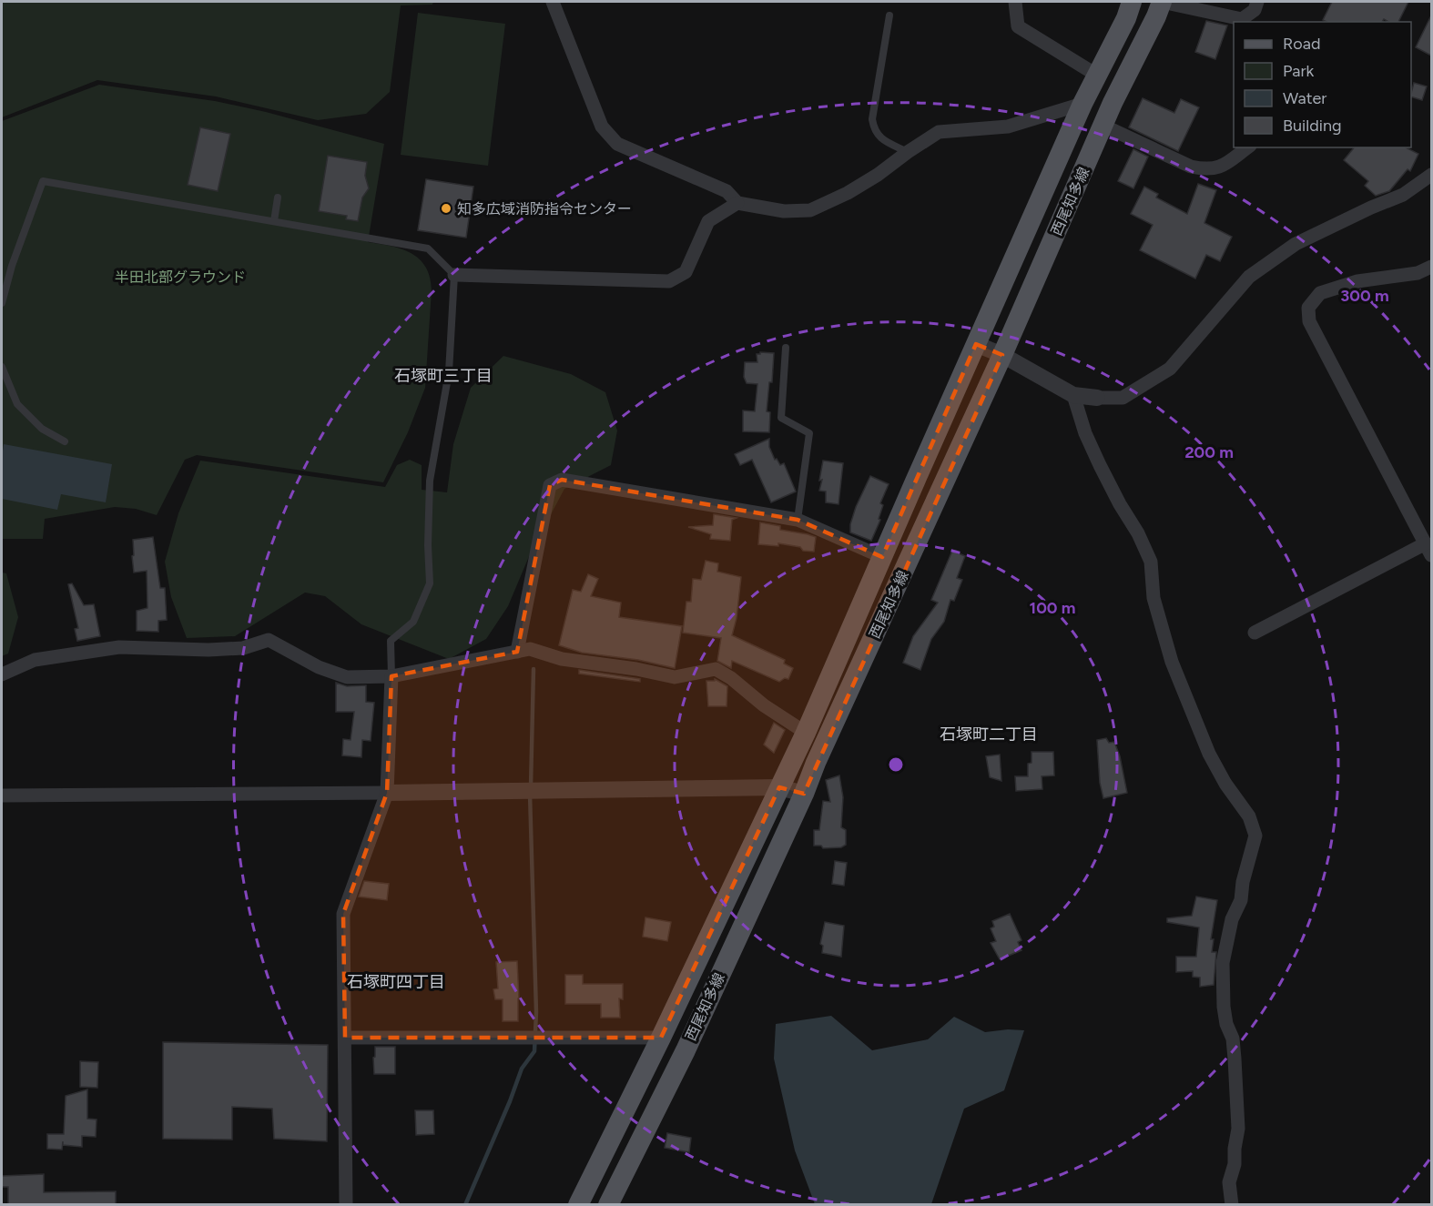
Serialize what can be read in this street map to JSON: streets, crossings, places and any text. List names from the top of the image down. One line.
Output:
{"streets":{"main road":["西尾知多線"]},"districts":["石塚町三丁目","石塚町二丁目","石塚町四丁目"],"parks":["半田北部グラウンド"],"places":["知多広域消防指令センター"],"legend":["Road","Park","Water","Building"],"rings":["300 m","200 m","100 m"]}
